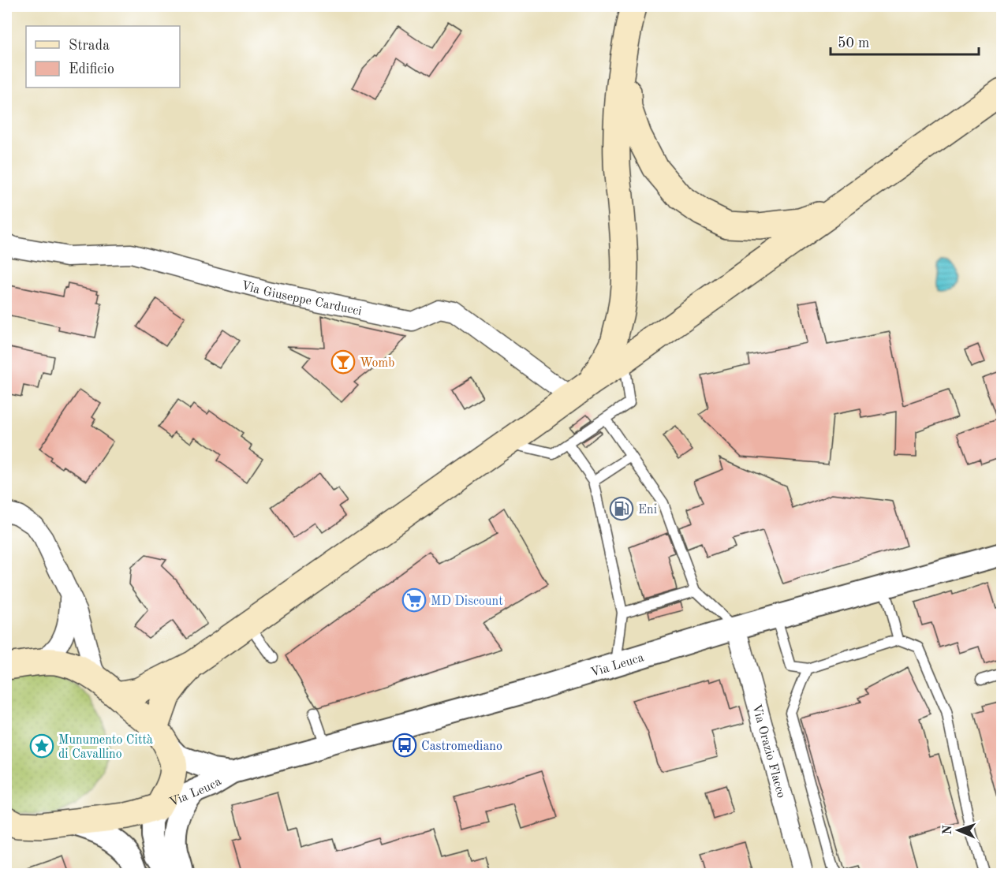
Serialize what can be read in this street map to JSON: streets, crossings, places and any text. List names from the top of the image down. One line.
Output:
{"streets":{"street":["Via Giuseppe Carducci","Via Leuca","Via Orazio Flacco"]},"crossings":[["Via Leuca","Via Orazio Flacco"]],"places":{"bar":["Womb"],"fuel station":["Eni"],"supermarket":["MD Discount"],"bus stop":["Castromediano"],"place":["Munumento Città di Cavallino"]},"legend":["Strada","Edificio"],"scale_bar":"50 m","north":"left"}
